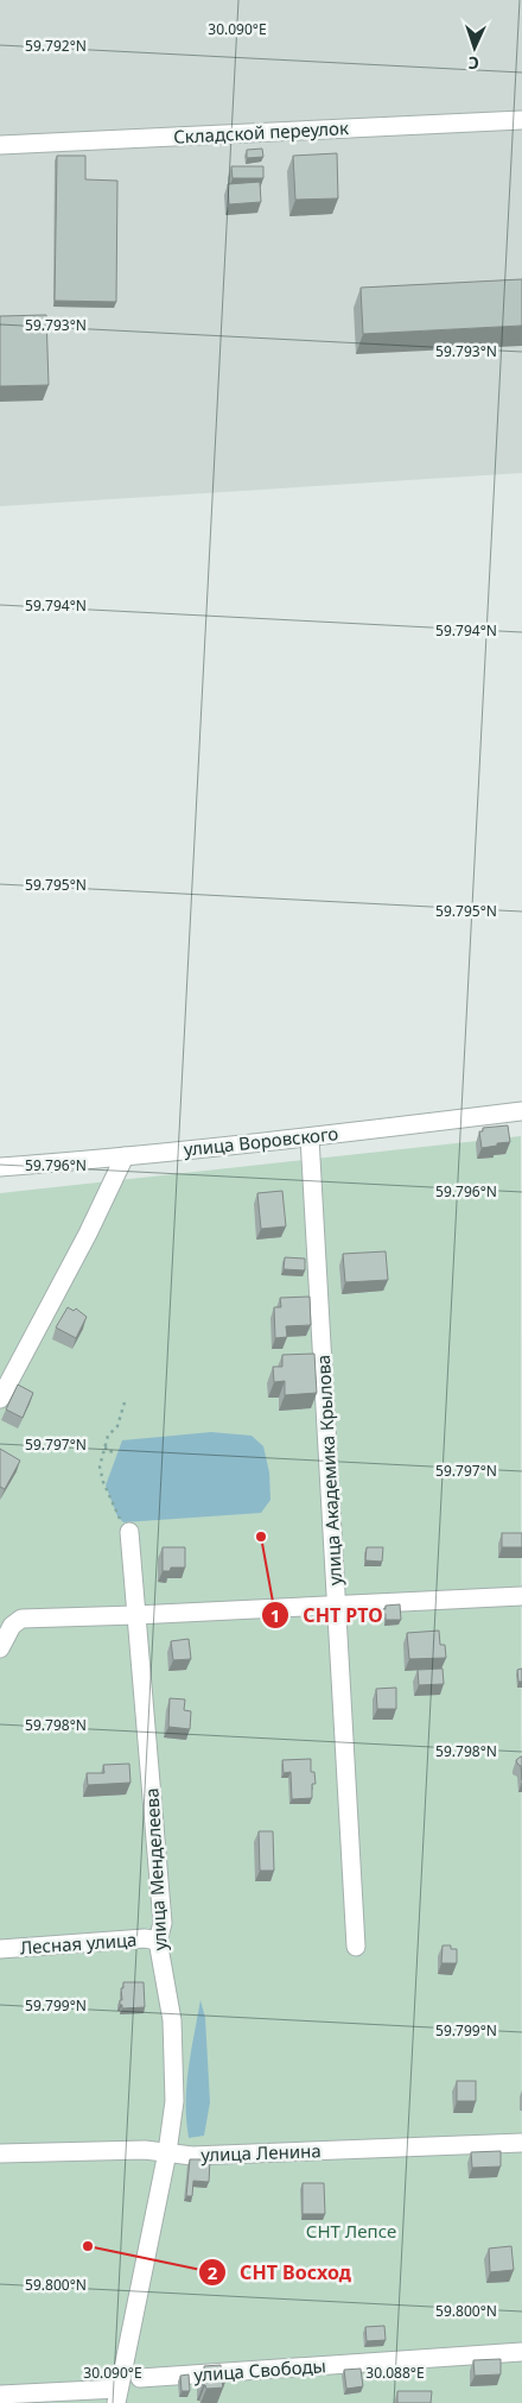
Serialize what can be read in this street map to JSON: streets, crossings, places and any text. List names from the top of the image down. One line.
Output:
{"streets":{"street":["Складской переулок","улица Воровского","улица Академика Крылова","улица Менделеева","Лесная улица","улица Ленина","улица Свободы"]},"crossings":[["улица Воровского","улица Академика Крылова"],["улица Менделеева","Лесная улица"],["улица Менделеева","улица Ленина"]],"parks":["СНТ Лепсе"],"places":["СНТ РТО","СНТ Восход"],"north":"bottom","coordinates":["30.090°E","59.792°N","59.793°N","59.794°N","59.795°N","59.796°N","59.797°N","59.798°N","59.799°N","59.800°N","30.088°E"]}
